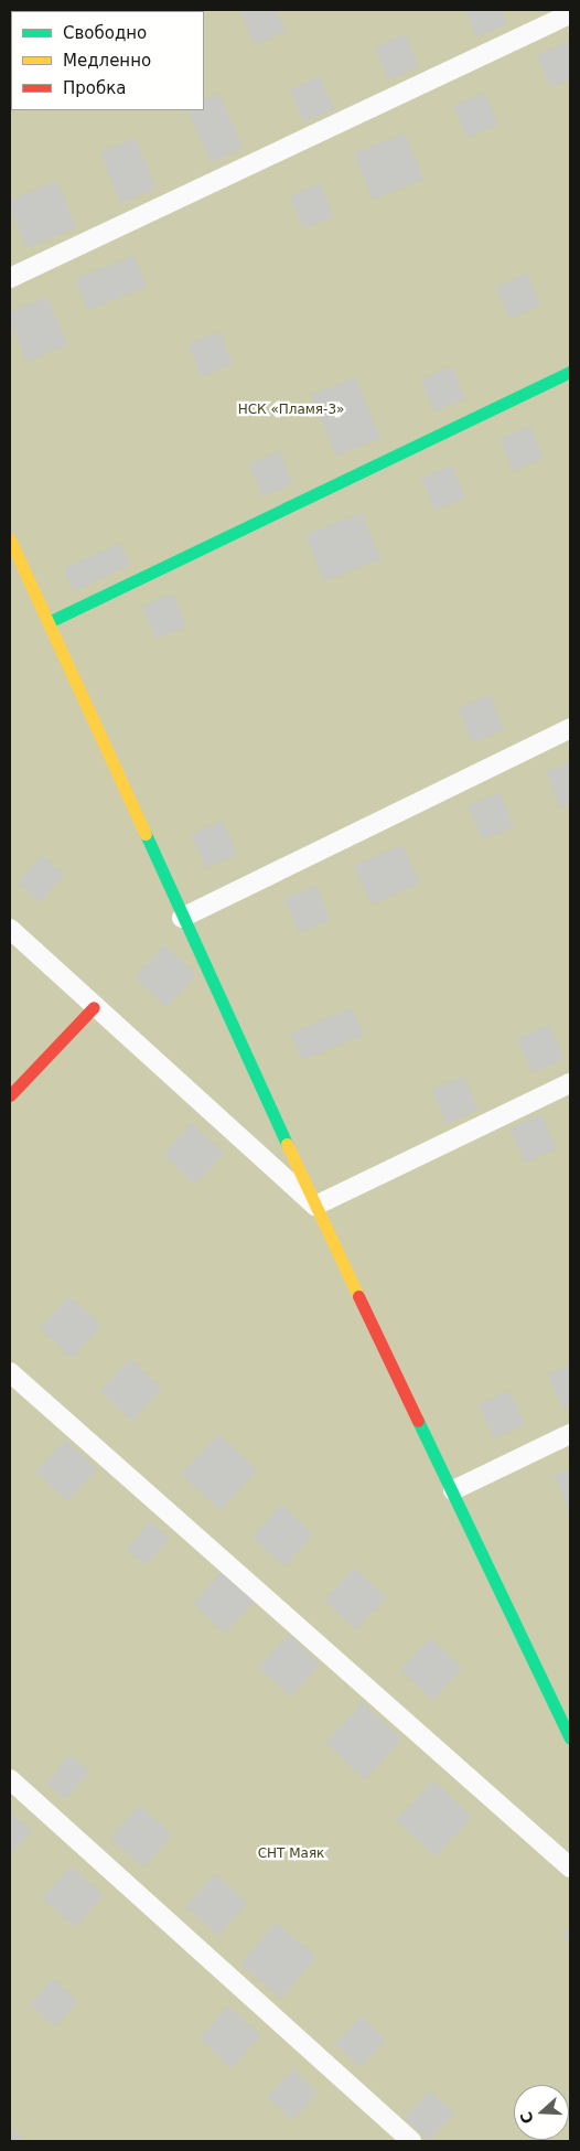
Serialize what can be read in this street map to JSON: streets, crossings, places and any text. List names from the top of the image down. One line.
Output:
{"parks":["НСК «Пламя-3»","СНТ Маяк"],"legend":["Свободно","Медленно","Пробка"],"north":"left"}
